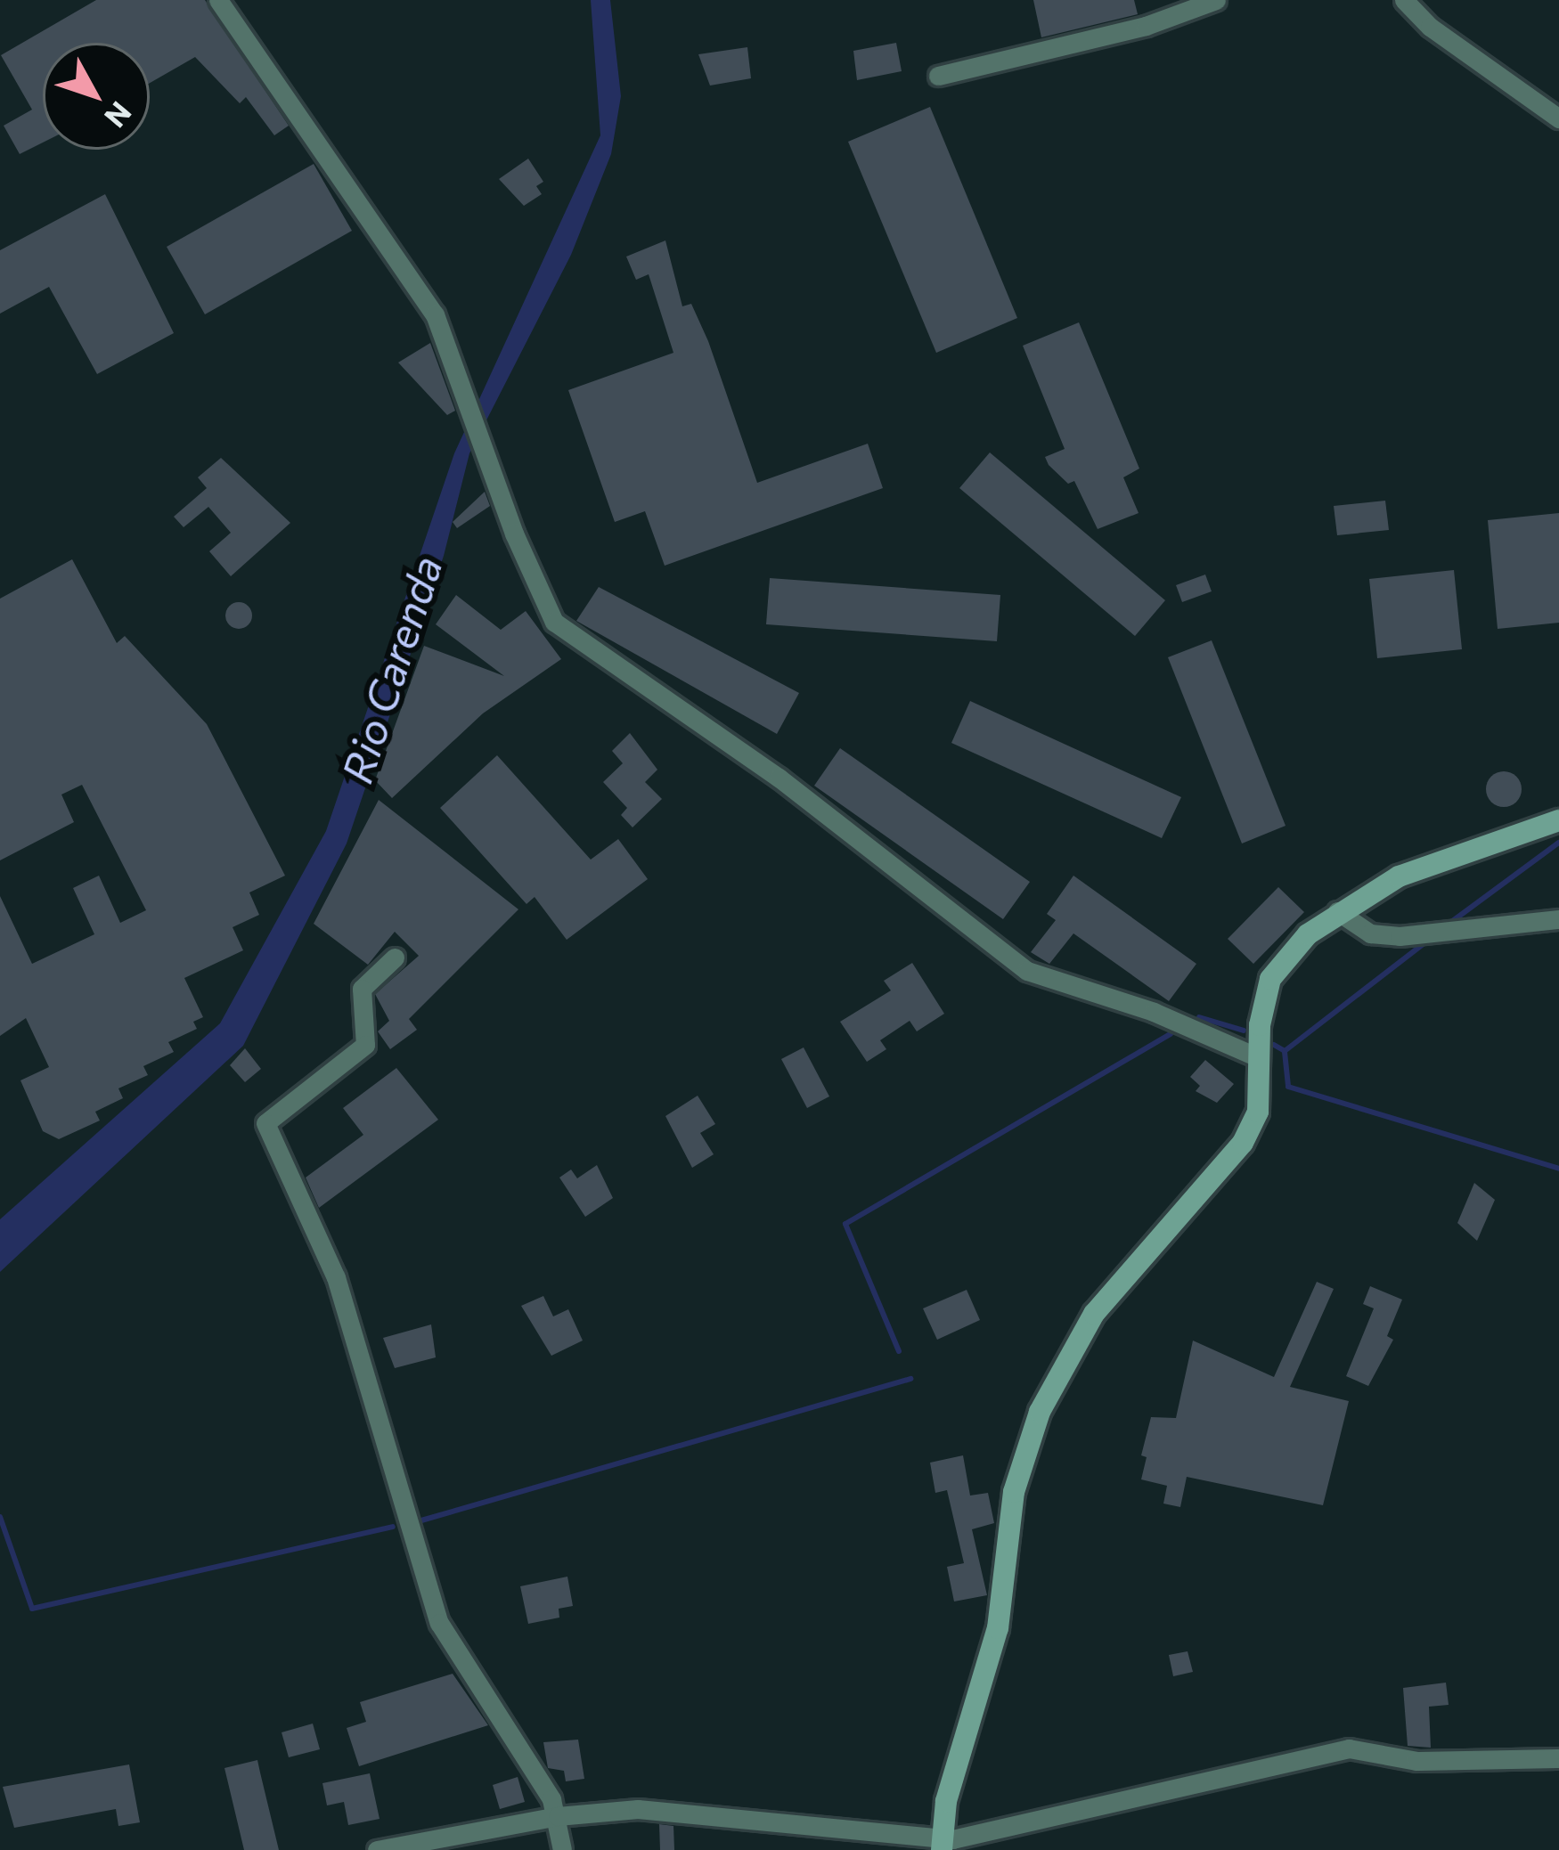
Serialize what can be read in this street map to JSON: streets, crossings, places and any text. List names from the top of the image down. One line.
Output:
{"water":["Rio Carenda"],"north":"bottom right"}
